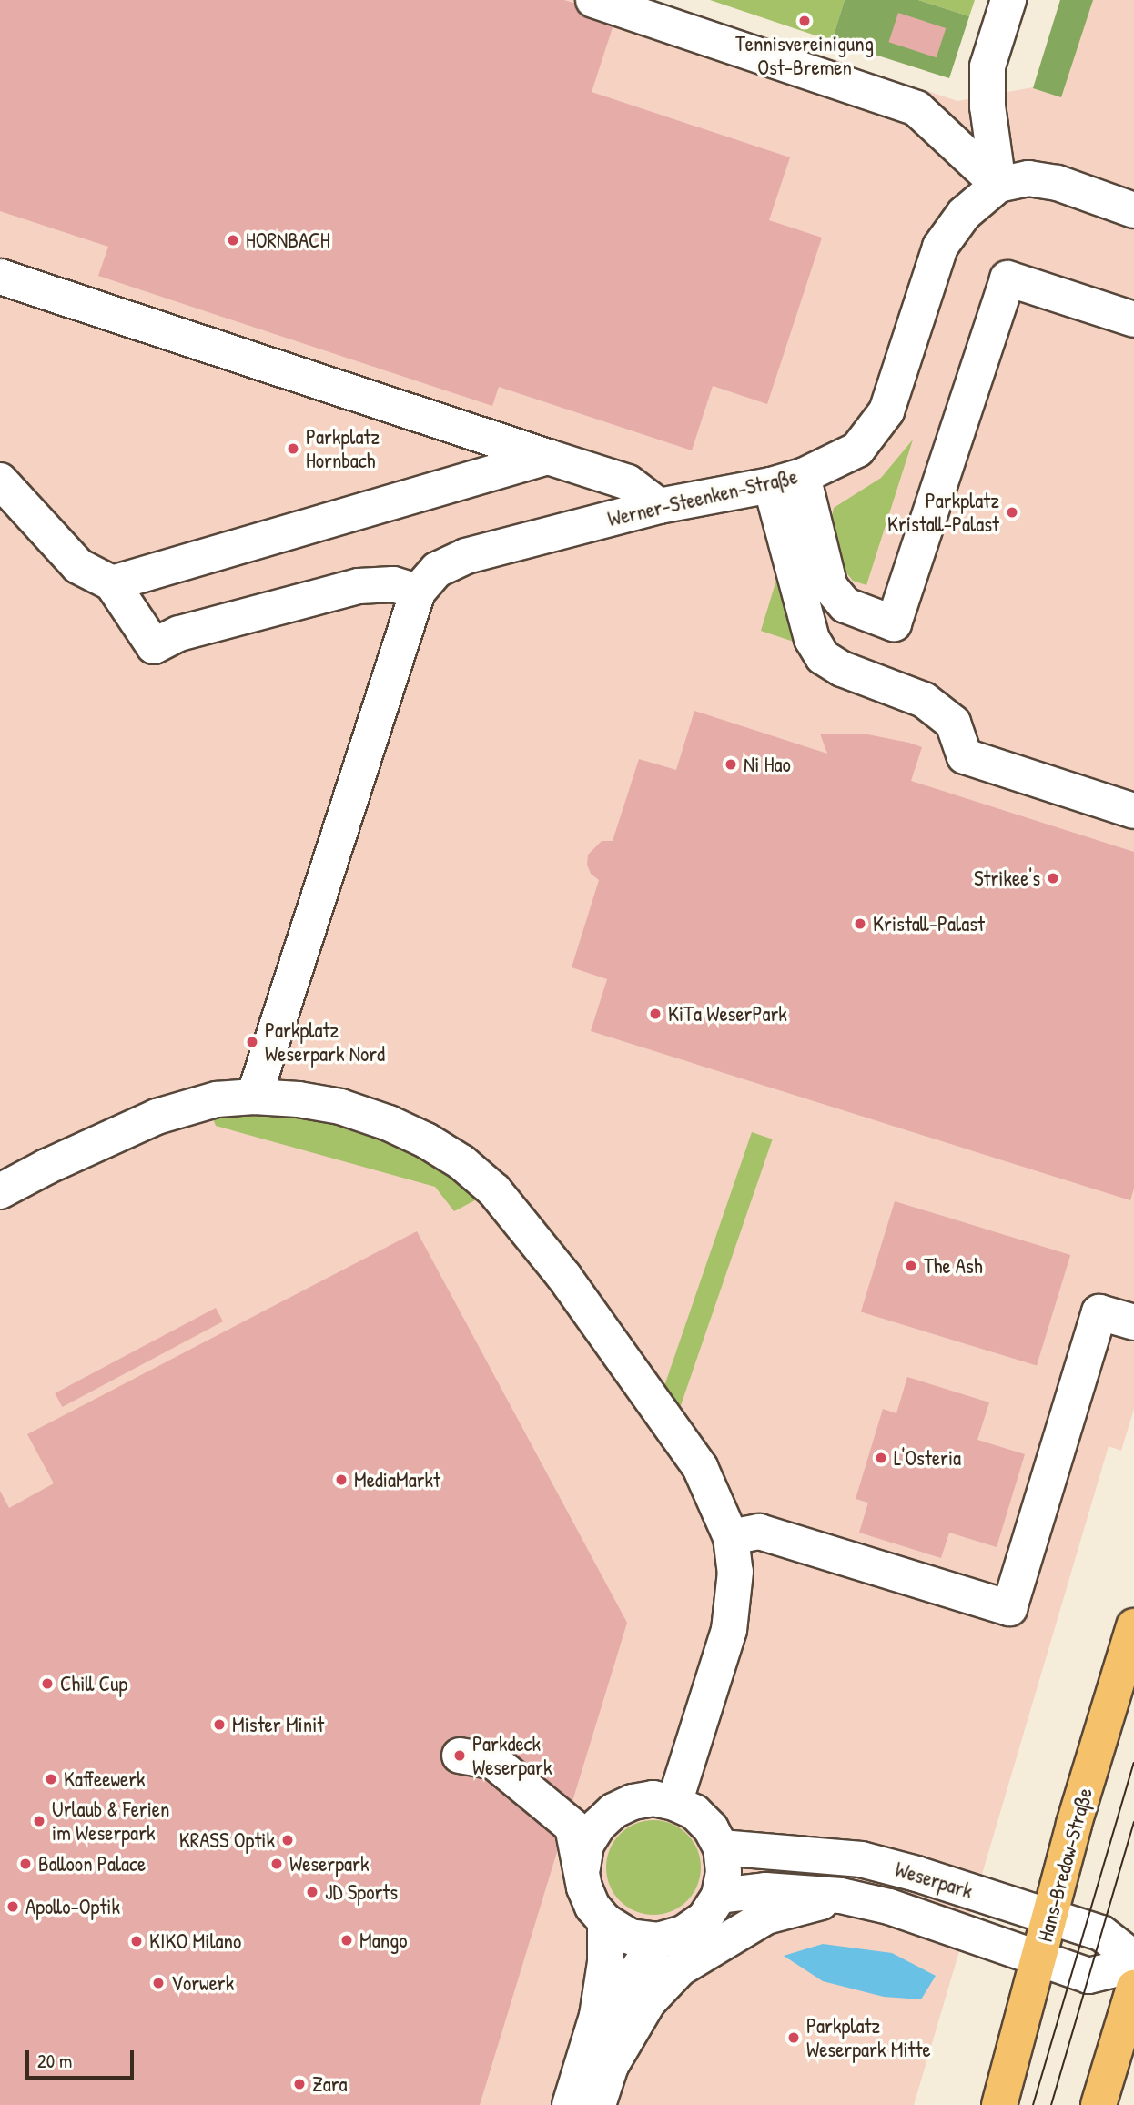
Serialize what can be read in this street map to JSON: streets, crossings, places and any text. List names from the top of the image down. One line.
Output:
{"streets":{"main road":["Hans-Bredow-Straße"],"street":["Werner-Steenken-Straße","Weserpark"]},"crossings":[["Hans-Bredow-Straße","Weserpark"]],"places":["Tennisvereinigung Ost-Bremen","HORNBACH","Parkplatz Hornbach","Parkplatz Kristall-Palast","Ni Hao","Strikee's","Kristall-Palast","KiTa WeserPark","Parkplatz Weserpark Nord","The Ash","L'Osteria","MediaMarkt","Chill Cup","Mister Minit","Parkdeck Weserpark","Kaffeewerk","Urlaub & Ferien im Weserpark","KRASS Optik","Balloon Palace","Weserpark","JD Sports","Apollo-Optik","Mango","KIKO Milano","Vorwerk","Parkplatz Weserpark Mitte","Zara"],"scale_bar":"20 m"}
